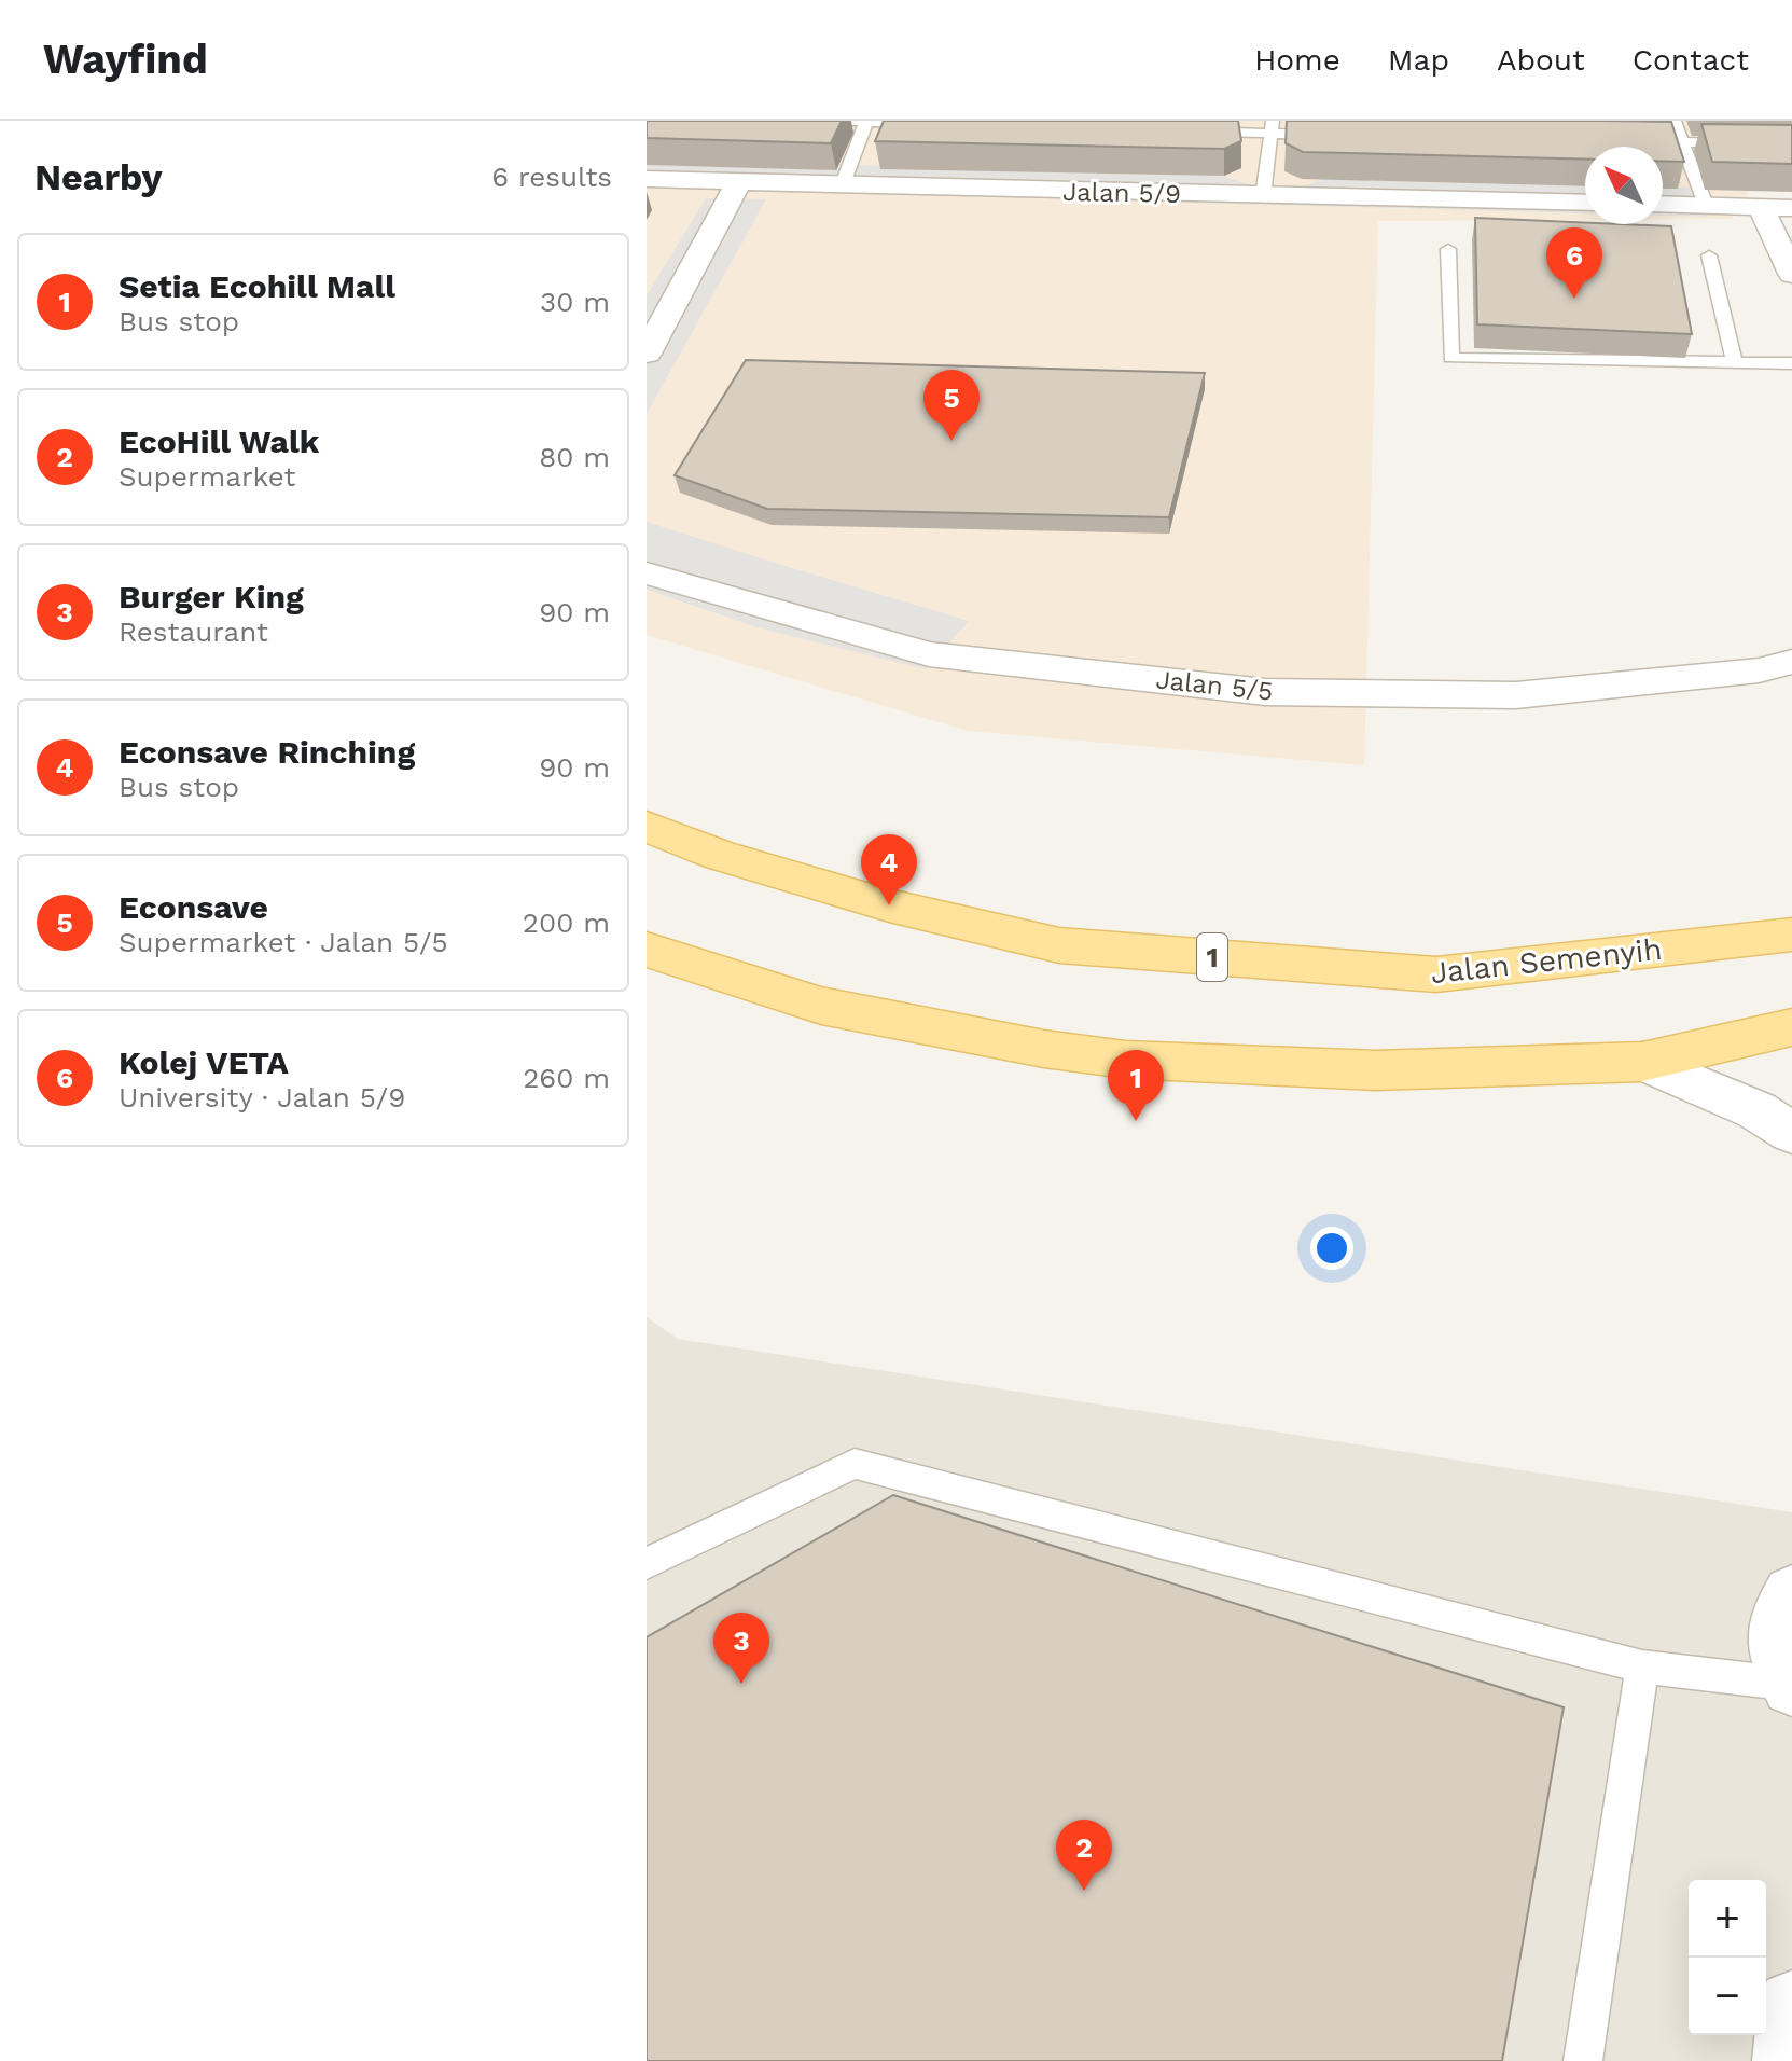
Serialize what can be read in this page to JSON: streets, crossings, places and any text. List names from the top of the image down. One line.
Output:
{"streets":{"main road":["1","Jalan Semenyih"],"street":["Jalan 5/9","Jalan 5/5"]},"north":"top left","page":{"header":"Wayfind","nav":["Home","Map","About","Contact"],"heading":["Nearby","6 results"],"pins":["6","5","4","1","3","2"],"list":[{"mark":"1","name":"Setia Ecohill Mall","note":"Bus stop","value":"30 m"},{"mark":"2","name":"EcoHill Walk","note":"Supermarket","value":"80 m"},{"mark":"3","name":"Burger King","note":"Restaurant","value":"90 m"},{"mark":"4","name":"Econsave Rinching","note":"Bus stop","value":"90 m"},{"mark":"5","name":"Econsave","note":"Supermarket · Jalan 5/5","value":"200 m"},{"mark":"6","name":"Kolej VETA","note":"University · Jalan 5/9","value":"260 m"}],"map_buttons":["+","−"]}}
